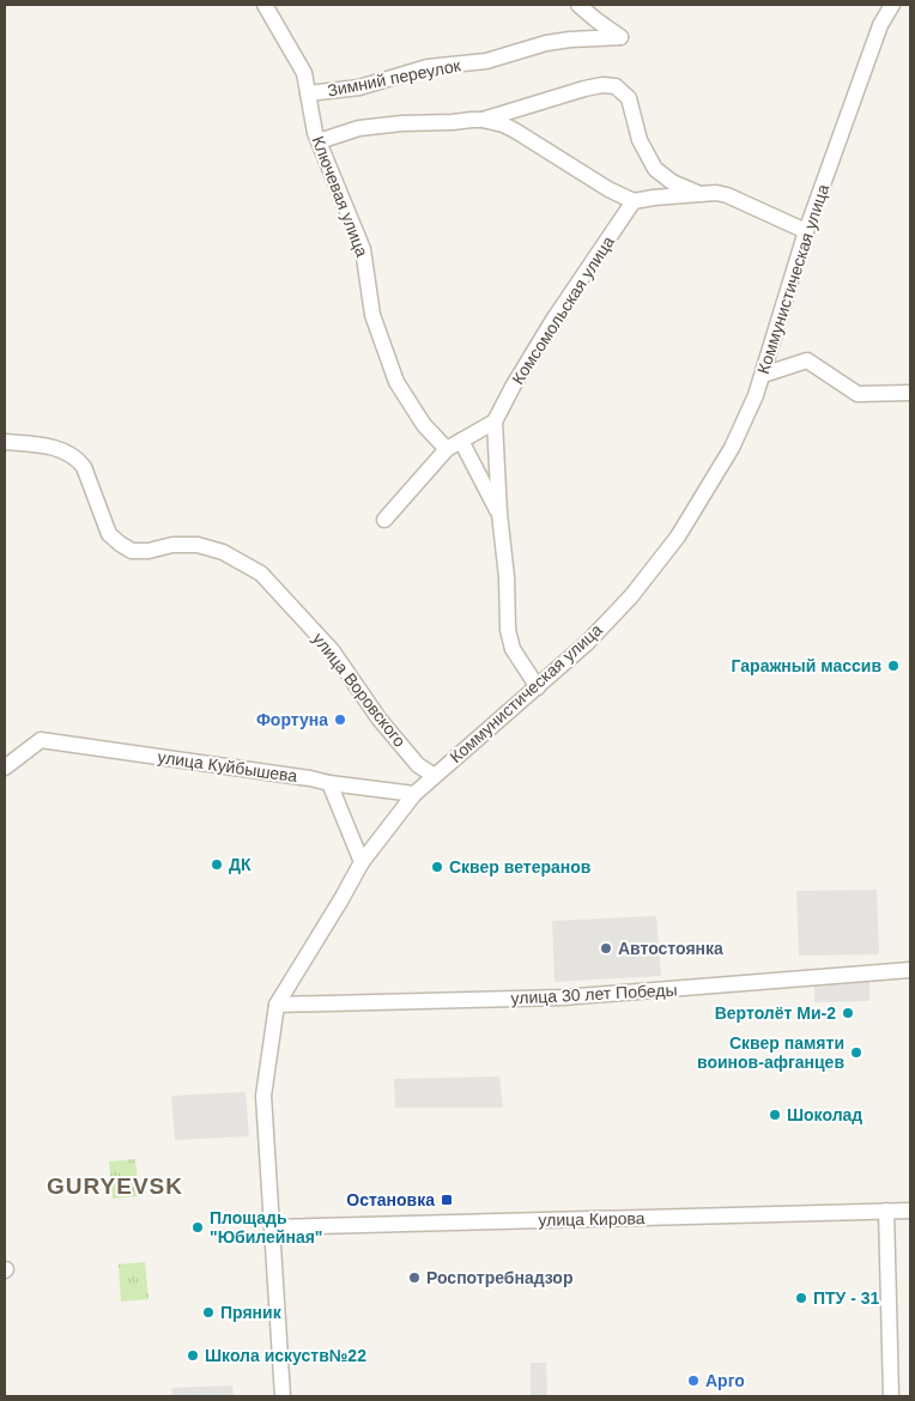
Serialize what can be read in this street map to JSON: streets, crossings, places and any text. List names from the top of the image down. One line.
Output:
{"streets":{"street":["Зимний переулок","Ключевая улица","Коммунистическая улица","Комсомольская улица","улица Воровского","улица Куйбышева","улица 30 лет Победы","улица Кирова"]},"crossings":[["Зимний переулок","Ключевая улица"],["Коммунистическая улица","улица Воровского"],["Коммунистическая улица","улица Куйбышева"],["Коммунистическая улица","улица 30 лет Победы"],["Коммунистическая улица","улица Кирова"]],"districts":["GURYEVSK"],"places":{"other":["Гаражный массив","Фортуна","ДК","Сквер ветеранов","Автостоянка","Вертолёт Ми-2","Сквер памяти воинов-афганцев","Шоколад","Площадь \"Юбилейная\"","Роспотребнадзор","ПТУ - 31","Пряник","Школа искуств№22","Арго"],"transit":["Остановка"]}}
